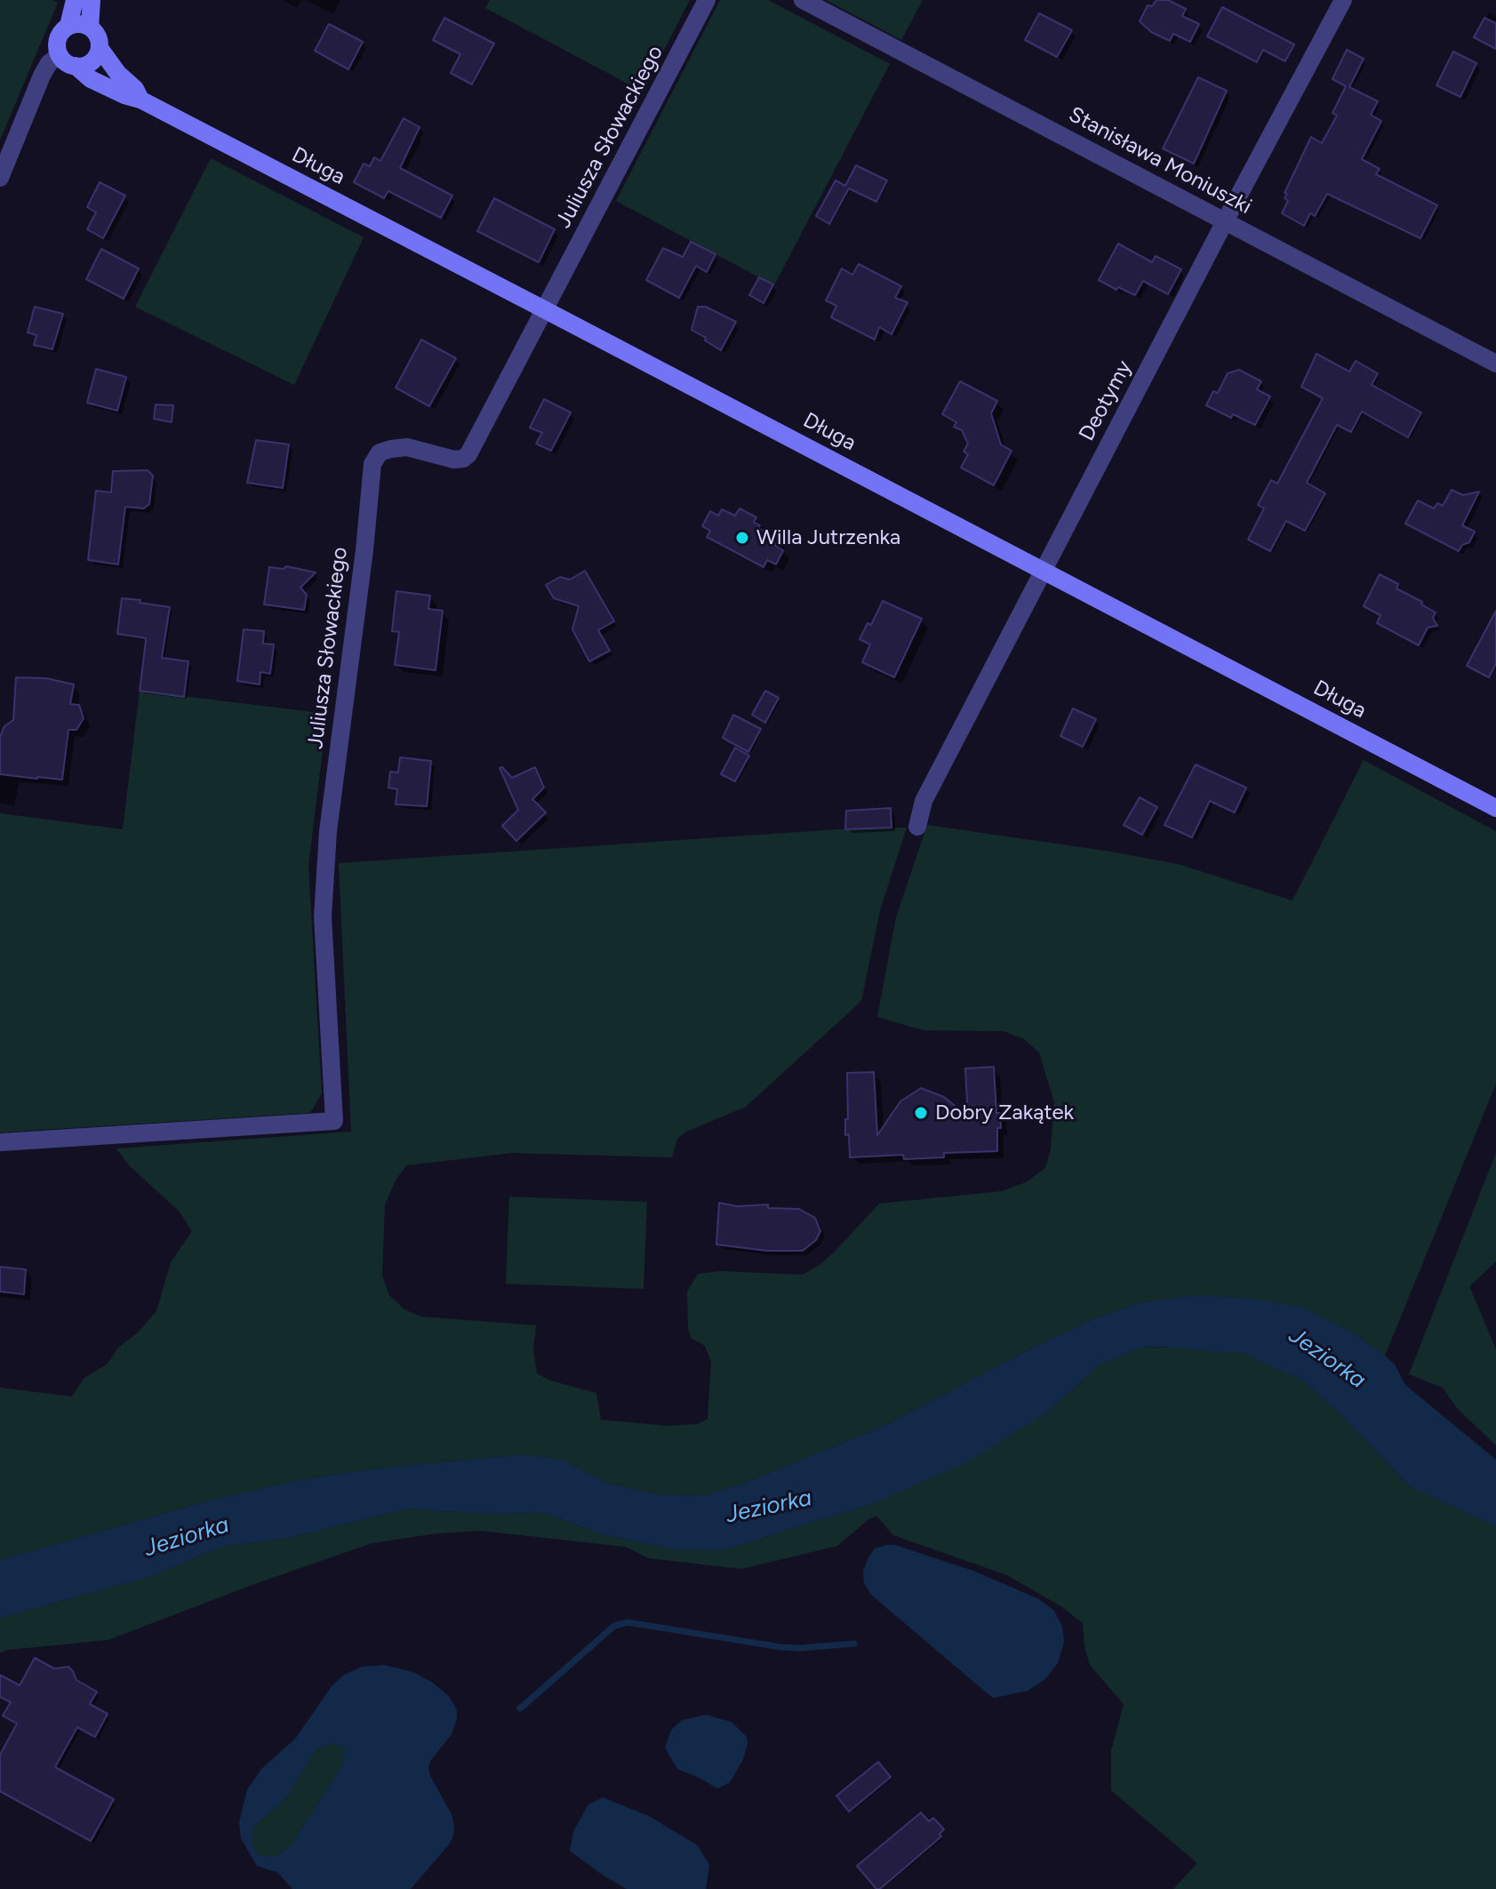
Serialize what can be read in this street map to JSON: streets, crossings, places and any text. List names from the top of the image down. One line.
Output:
{"streets":{"street":["Juliusza Słowackiego","Stanisława Moniuszki","Długa","Deotymy"]},"crossings":[["Juliusza Słowackiego","Długa"],["Stanisława Moniuszki","Deotymy"],["Długa","Deotymy"]],"water":["Jeziorka"],"places":["Willa Jutrzenka","Dobry Zakątek"]}
